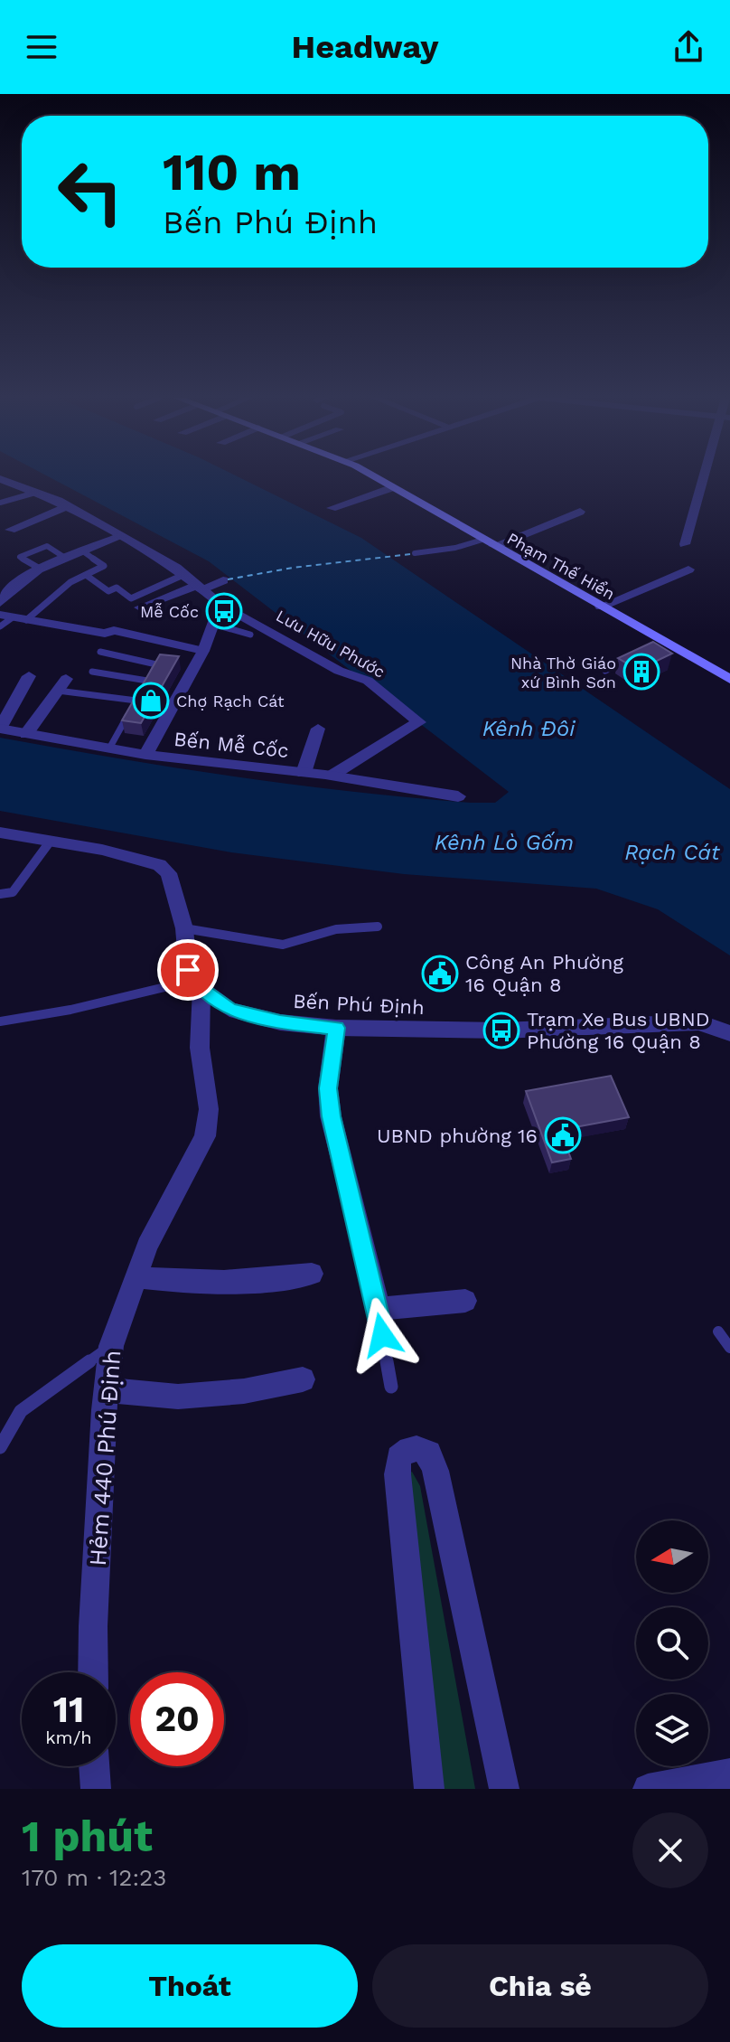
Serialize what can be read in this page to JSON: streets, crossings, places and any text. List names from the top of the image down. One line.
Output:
{"streets":{"main road":["Phạm Thế Hiển"],"street":["Lưu Hữu Phước","Bến Mễ Cốc","Bến Phú Định","Hẻm 440 Phú Định"]},"crossings":[["Lưu Hữu Phước","Bến Mễ Cốc"],["Bến Phú Định","Hẻm 440 Phú Định"]],"water":["Kênh Đôi","Kênh Lò Gốm","Rạch Cát"],"places":{"bus stop":["Mễ Cốc","Trạm Xe Bus UBND Phường 16 Quận 8"],"building":["Nhà Thờ Giáo xứ Bình Sơn"],"shop":["Chợ Rạch Cát"],"public building":["Công An Phường 16 Quận 8","UBND phường 16"]},"north":"left","page":{"header":"Headway","turn":["110 m","Bến Phú Định"],"speed":"11 km/h","limit":"20","heading":["1 phút","170 m · 12:23"],"buttons":["Thoát","Chia sẻ"]}}
